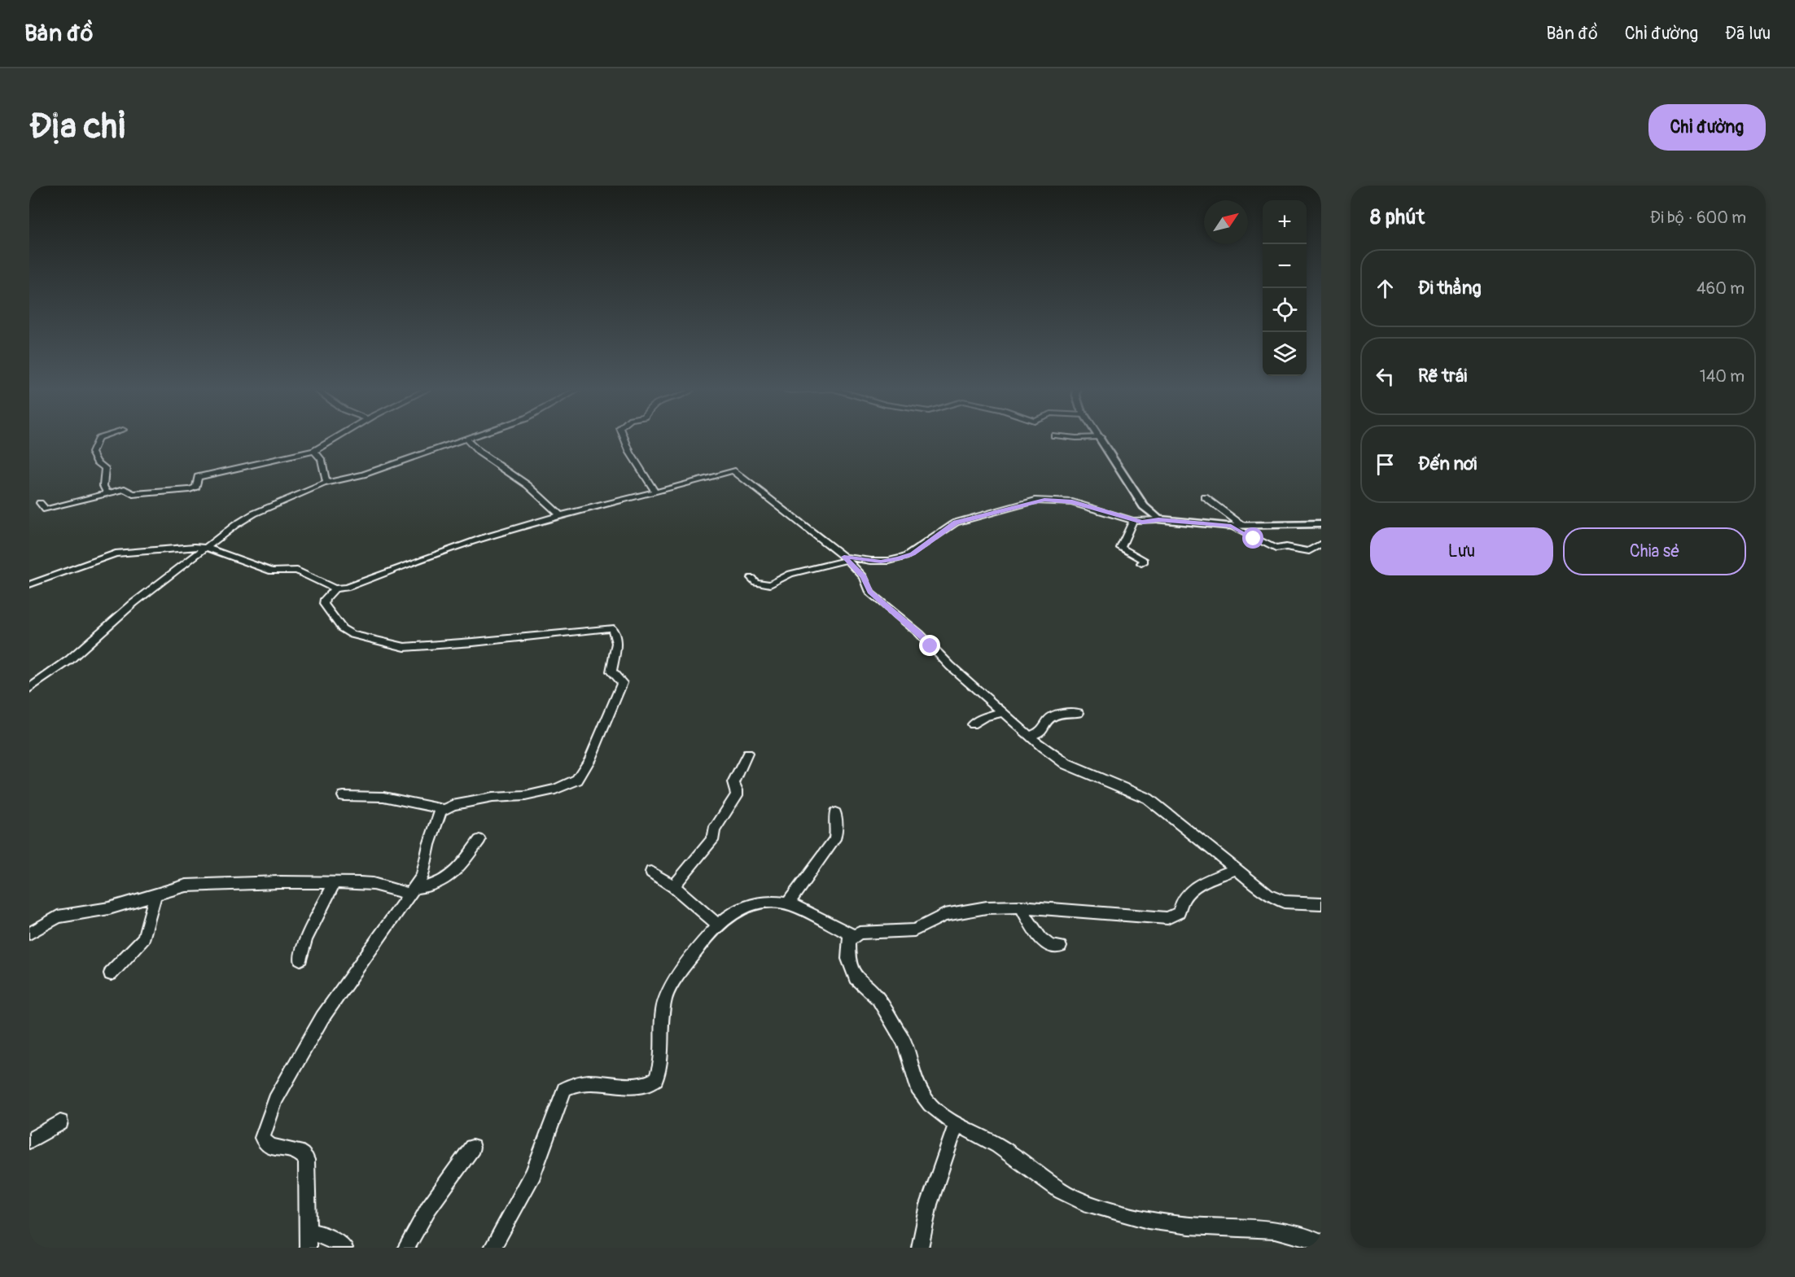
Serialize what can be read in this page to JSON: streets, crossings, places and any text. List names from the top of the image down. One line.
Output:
{"north":"top right","page":{"header":"Bản đồ","nav":["Bản đồ","Chỉ đường","Đã lưu"],"buttons":["Chỉ đường",["Lưu","Chia sẻ"]],"title":"Địa chỉ","heading":["8 phút","Đi bộ · 600 m"],"map_buttons":["+","−"],"list":[["Đi thẳng","460 m"],["Rẽ trái","140 m"],"Đến nơi"]}}
